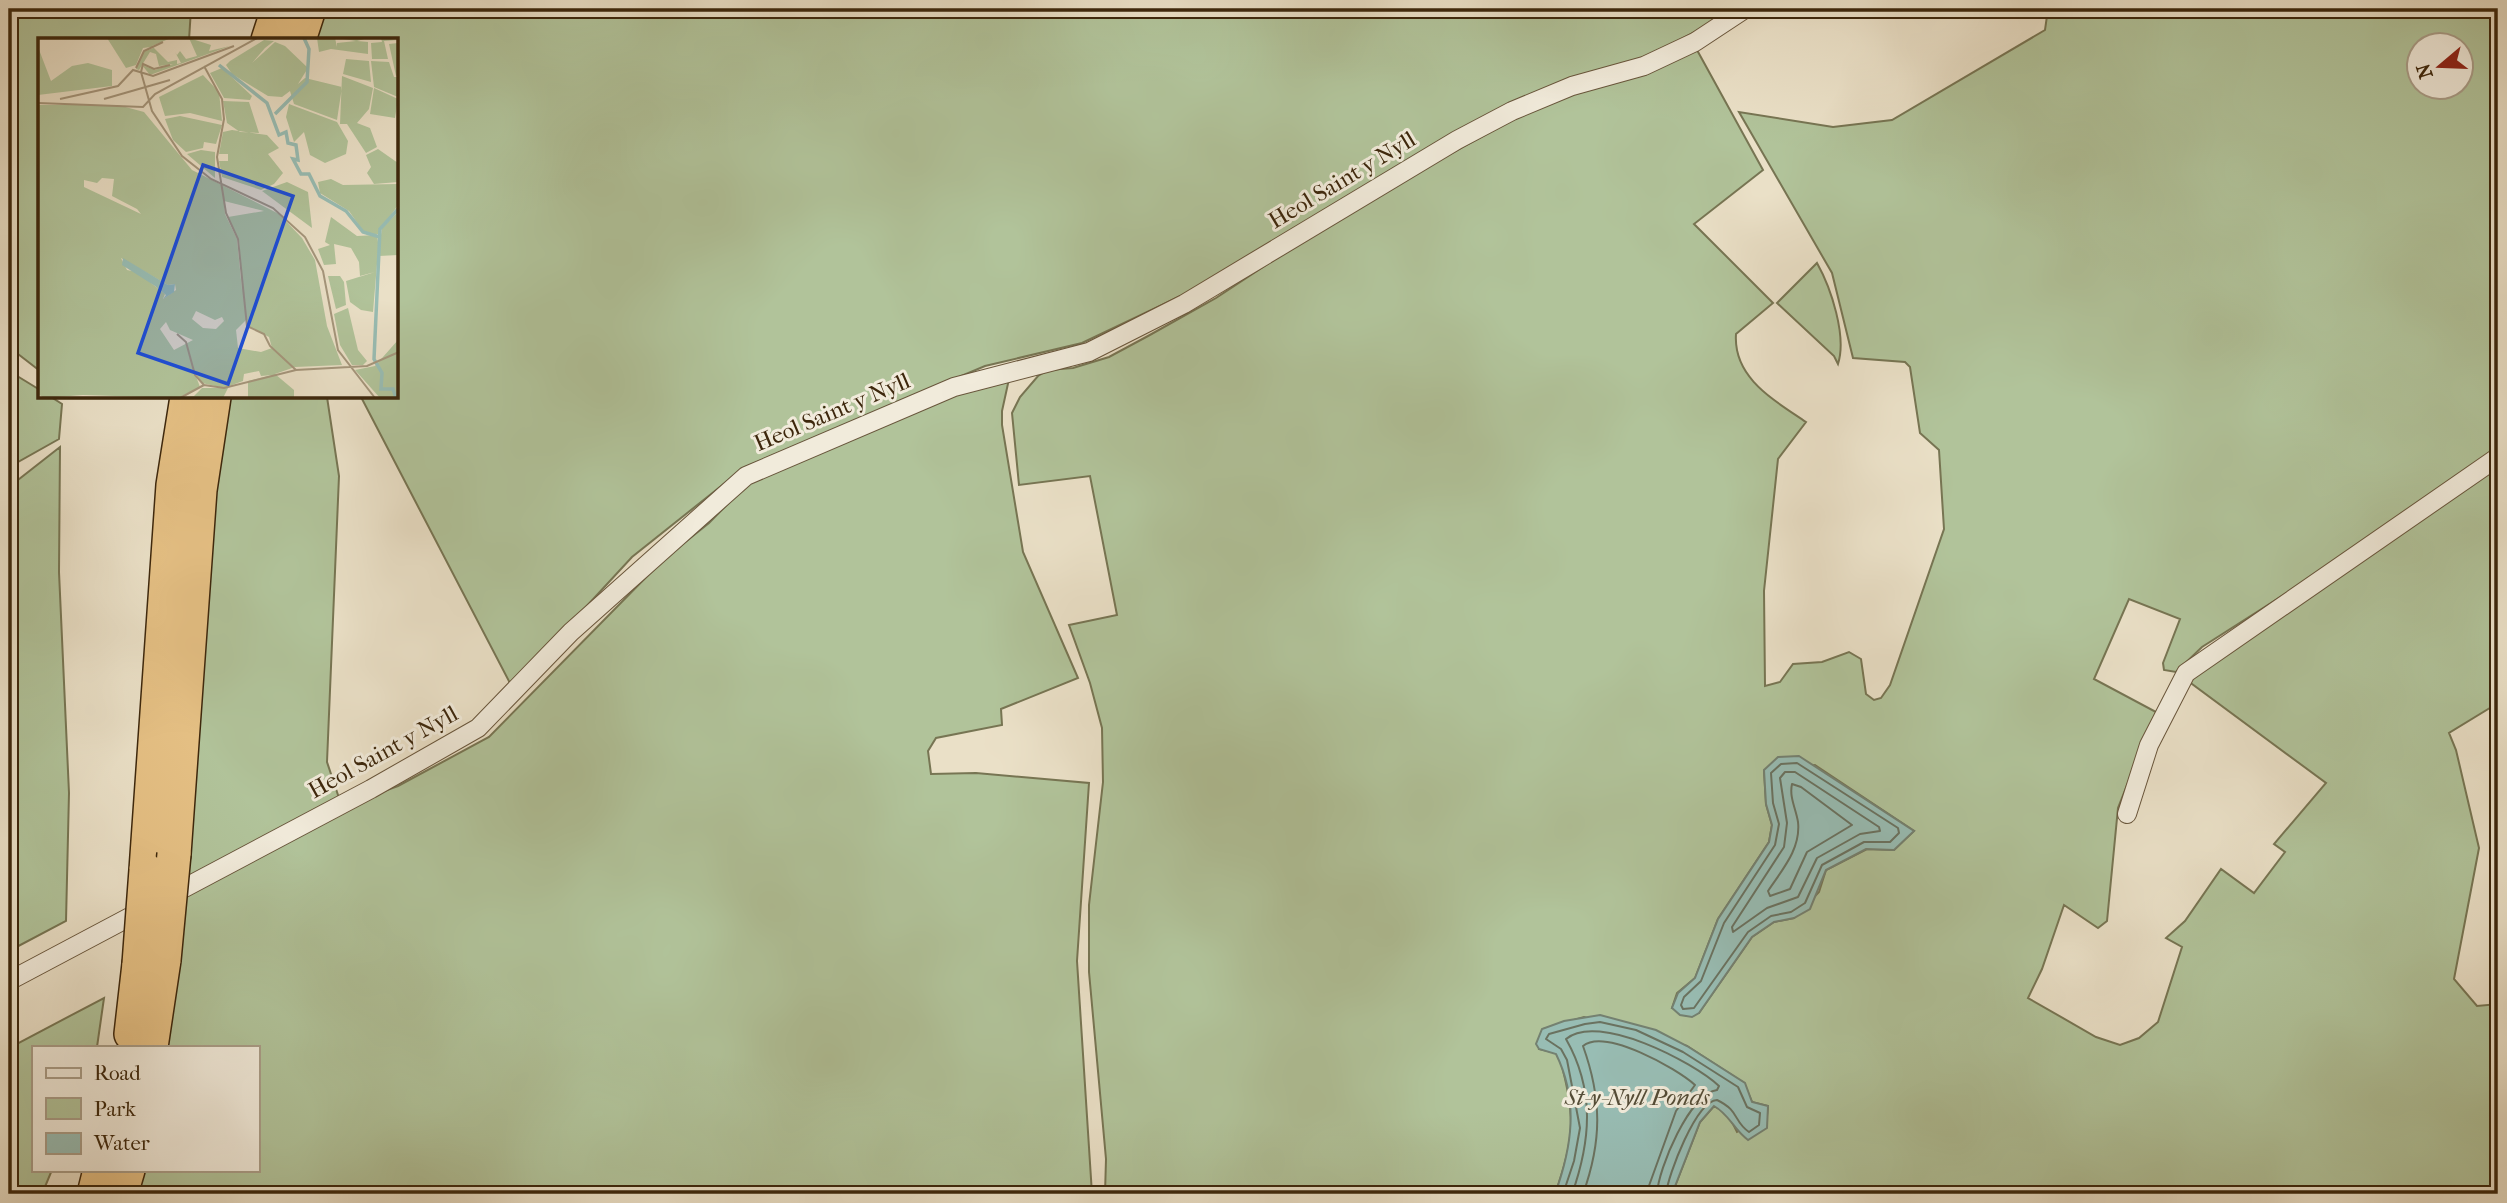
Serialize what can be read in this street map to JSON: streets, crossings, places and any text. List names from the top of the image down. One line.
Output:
{"streets":{"street":["Heol Saint y Nyll"]},"water":["St-y-Nyll Ponds"],"legend":["Road","Park","Water"],"north":"left"}
